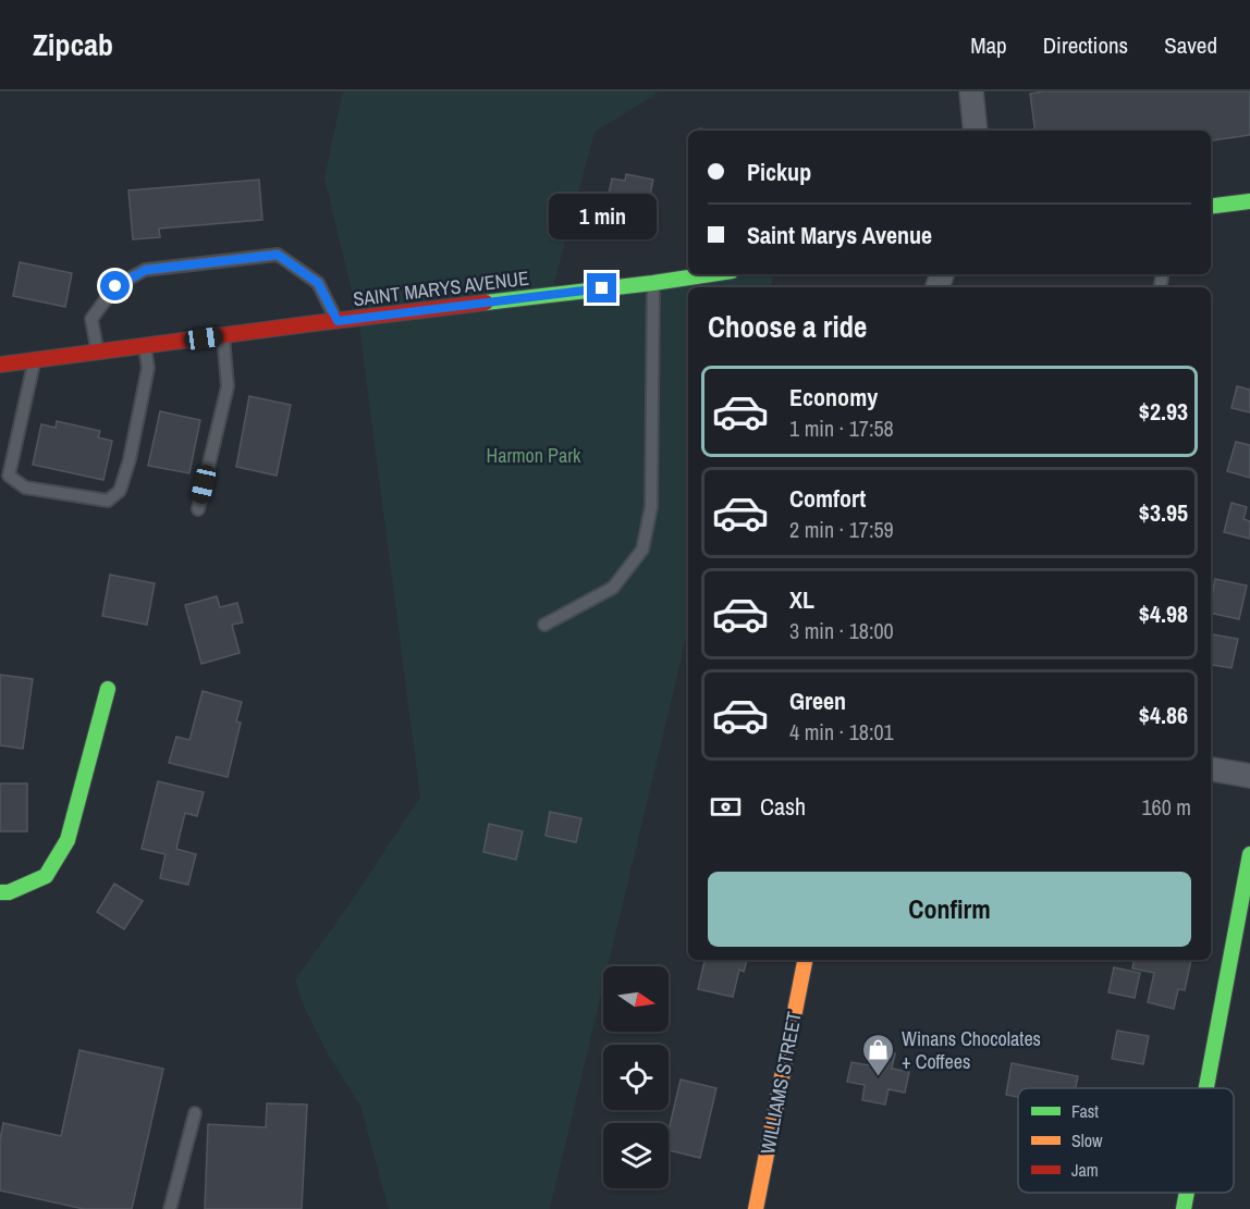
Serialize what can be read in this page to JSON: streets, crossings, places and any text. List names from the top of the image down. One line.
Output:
{"streets":{"street":["SAINT MARYS AVENUE","WILLIAMS STREET"]},"parks":["Harmon Park"],"places":{"shop":["Winans Chocolates + Coffees"]},"legend":["Fast","Slow","Jam"],"north":"right","page":{"header":"Zipcab","nav":["Map","Directions","Saved"],"banner":["Pickup","Saint Marys Avenue"],"bubble":"1 min","heading":"Choose a ride","list":[{"name":"Economy","note":"1 min · 17:58","value":"$2.93"},{"name":"Comfort","note":"2 min · 17:59","value":"$3.95"},{"name":"XL","note":"3 min · 18:00","value":"$4.98"},{"name":"Green","note":"4 min · 18:01","value":"$4.86"}],"pay":["Cash","160 m"],"buttons":"Confirm"}}
